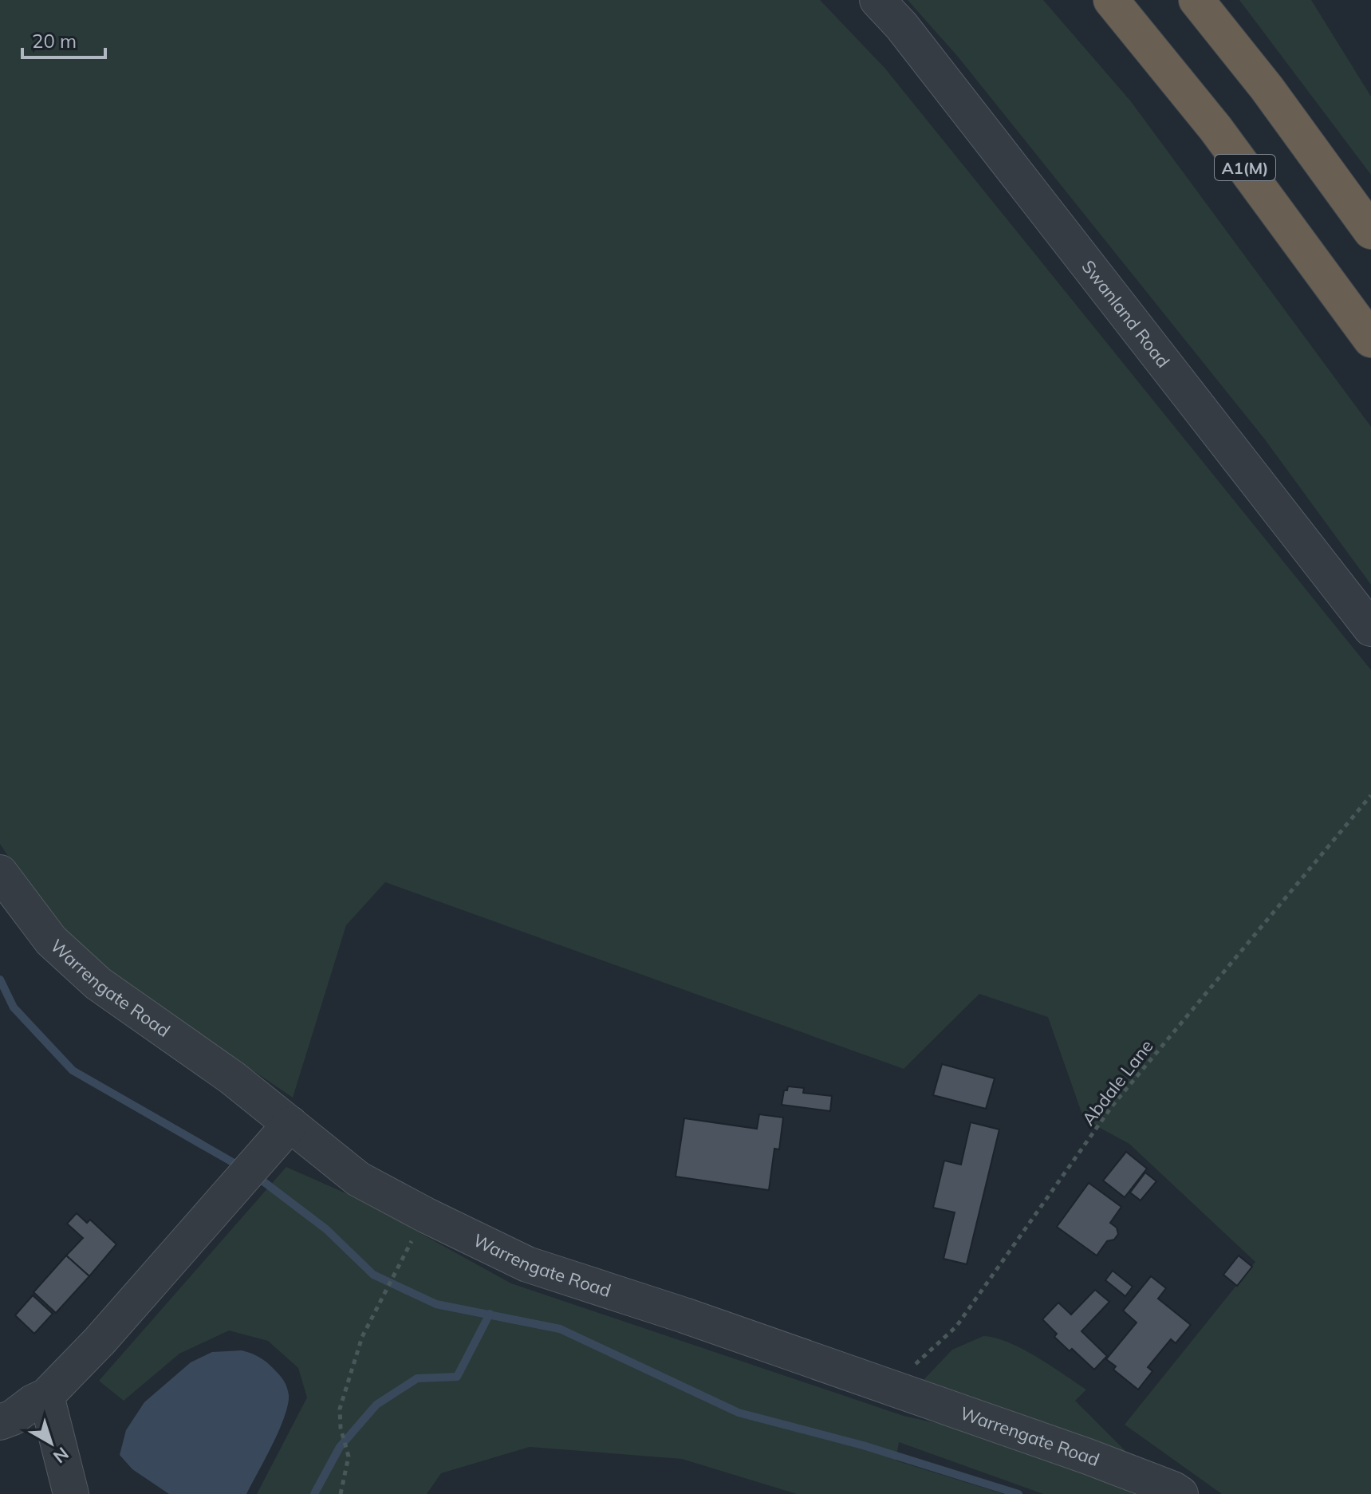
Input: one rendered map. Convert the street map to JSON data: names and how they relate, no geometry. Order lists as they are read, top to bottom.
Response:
{
  "streets": {
    "highway": ["A1(M)"],
    "street": ["Swanland Road", "Warrengate Road"],
    "path": ["Abdale Lane"]
  },
  "crossings": [
    ["Warrengate Road", "Abdale Lane"]
  ],
  "scale_bar": "20 m",
  "north": "bottom right"
}
